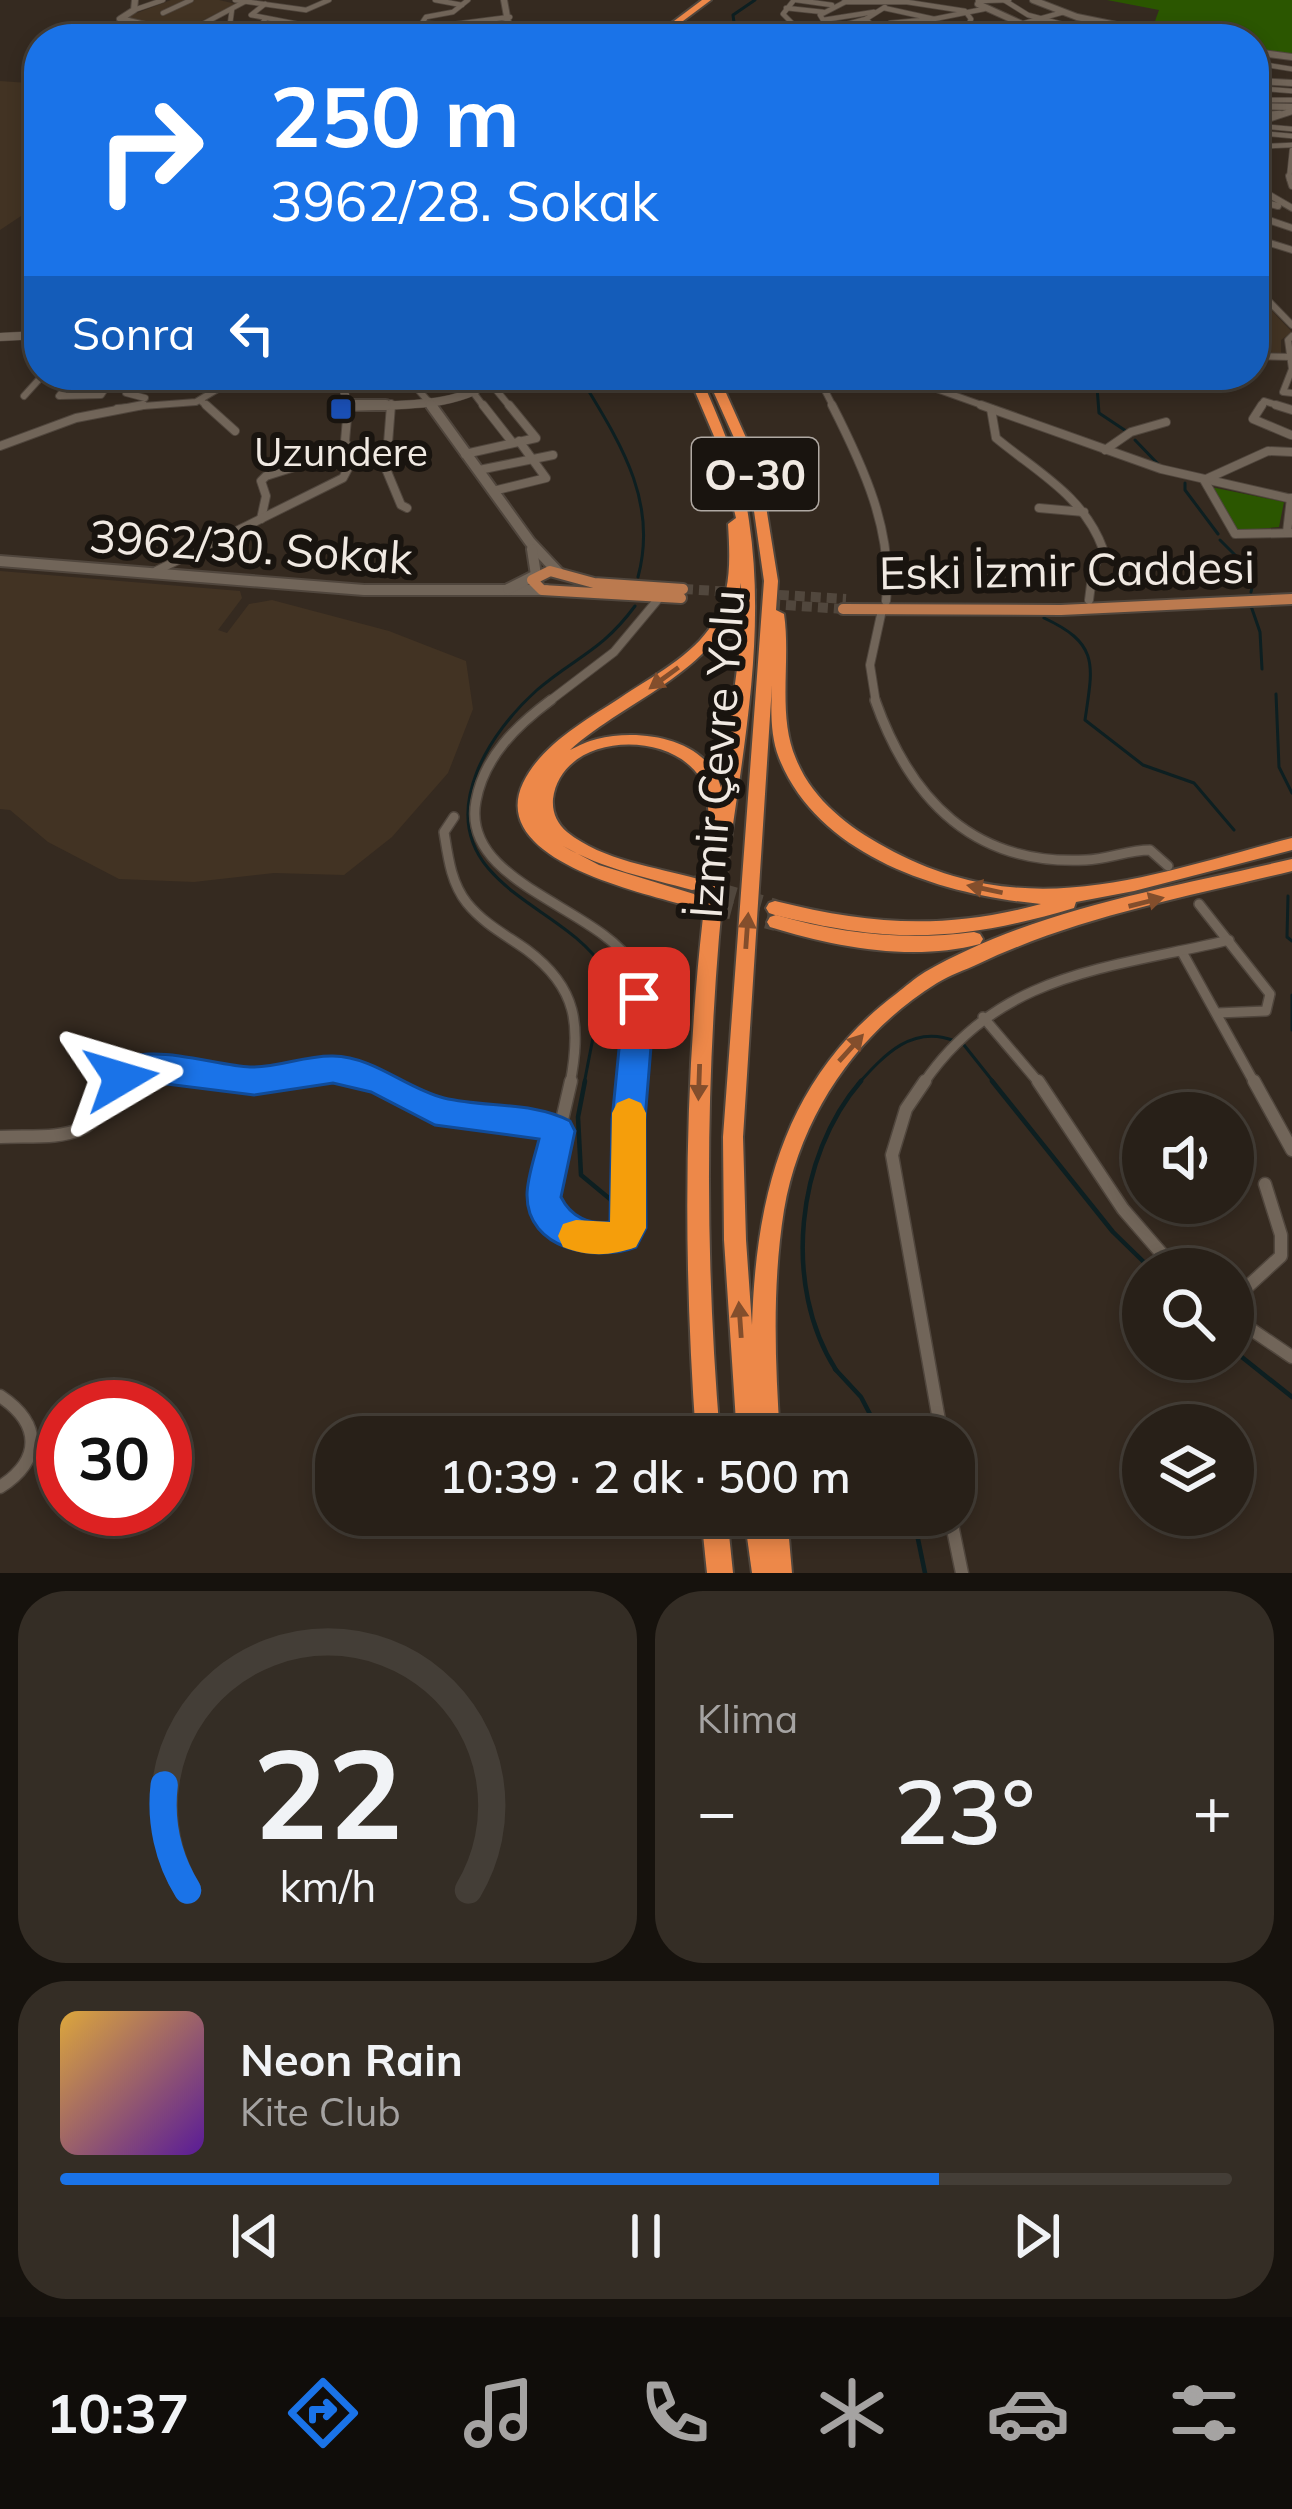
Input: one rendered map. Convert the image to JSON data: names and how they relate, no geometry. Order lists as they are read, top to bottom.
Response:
{
  "streets": {
    "highway": ["O-30", "İzmir Çevre Yolu"],
    "main road": ["Eski İzmir Caddesi"],
    "street": ["3962/30. Sokak"]
  },
  "places": {
    "transit": ["Uzundere"]
  },
  "page": {
    "turn": ["250 m", "3962/28. Sokak"],
    "then": "Sonra",
    "limit": "30",
    "trip": "10:39 · 2 dk · 500 m",
    "tile": "Klima",
    "heat": ["−", "23°", "+"],
    "song": ["Neon Rain", "Kite Club"],
    "tabs": "10:37",
    "gauge": ["22", "km/h"]
  }
}
